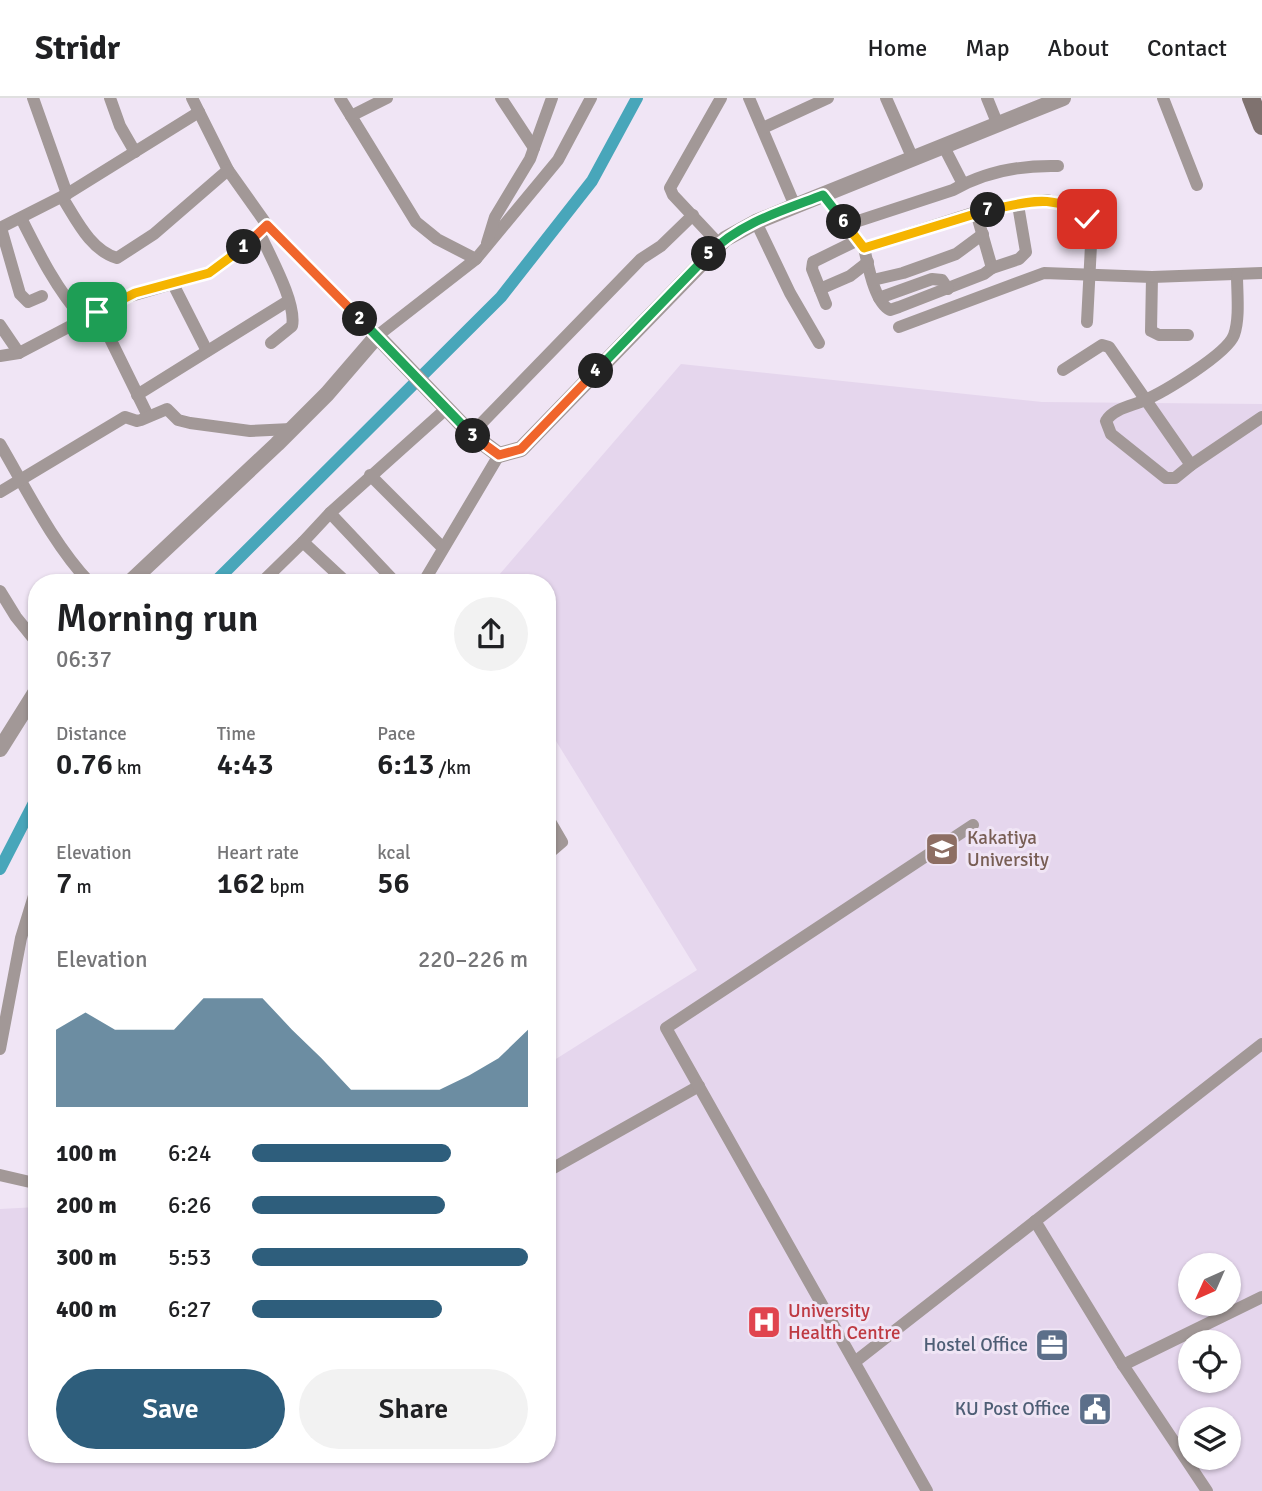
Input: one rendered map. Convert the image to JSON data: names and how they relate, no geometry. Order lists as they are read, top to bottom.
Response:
{
  "places": {
    "school or university": ["Kakatiya University"],
    "hospital": ["University Health Centre"],
    "office": ["Hostel Office"],
    "public building": ["KU Post Office"]
  },
  "north": "bottom left",
  "page": {
    "header": "Stridr",
    "nav": [
      "Home",
      "Map",
      "About",
      "Contact"
    ],
    "pins": [
      "7",
      "6",
      "1",
      "5",
      "2",
      "4",
      "3"
    ],
    "heading": ["Morning run", "06:37"],
    "stats": [
      ["Distance", "0.76 km"],
      ["Time", "4:43"],
      ["Pace", "6:13 /km"],
      ["Elevation", "7 m"],
      ["Heart rate", "162 bpm"],
      ["kcal", "56"]
    ],
    "chart": ["Elevation", "220–226 m"],
    "list": [
      {
        "name": "100 m",
        "note": "6:24"
      },
      {
        "name": "200 m",
        "note": "6:26"
      },
      {
        "name": "300 m",
        "note": "5:53"
      },
      {
        "name": "400 m",
        "note": "6:27"
      }
    ],
    "buttons": ["Save", "Share"]
  }
}
